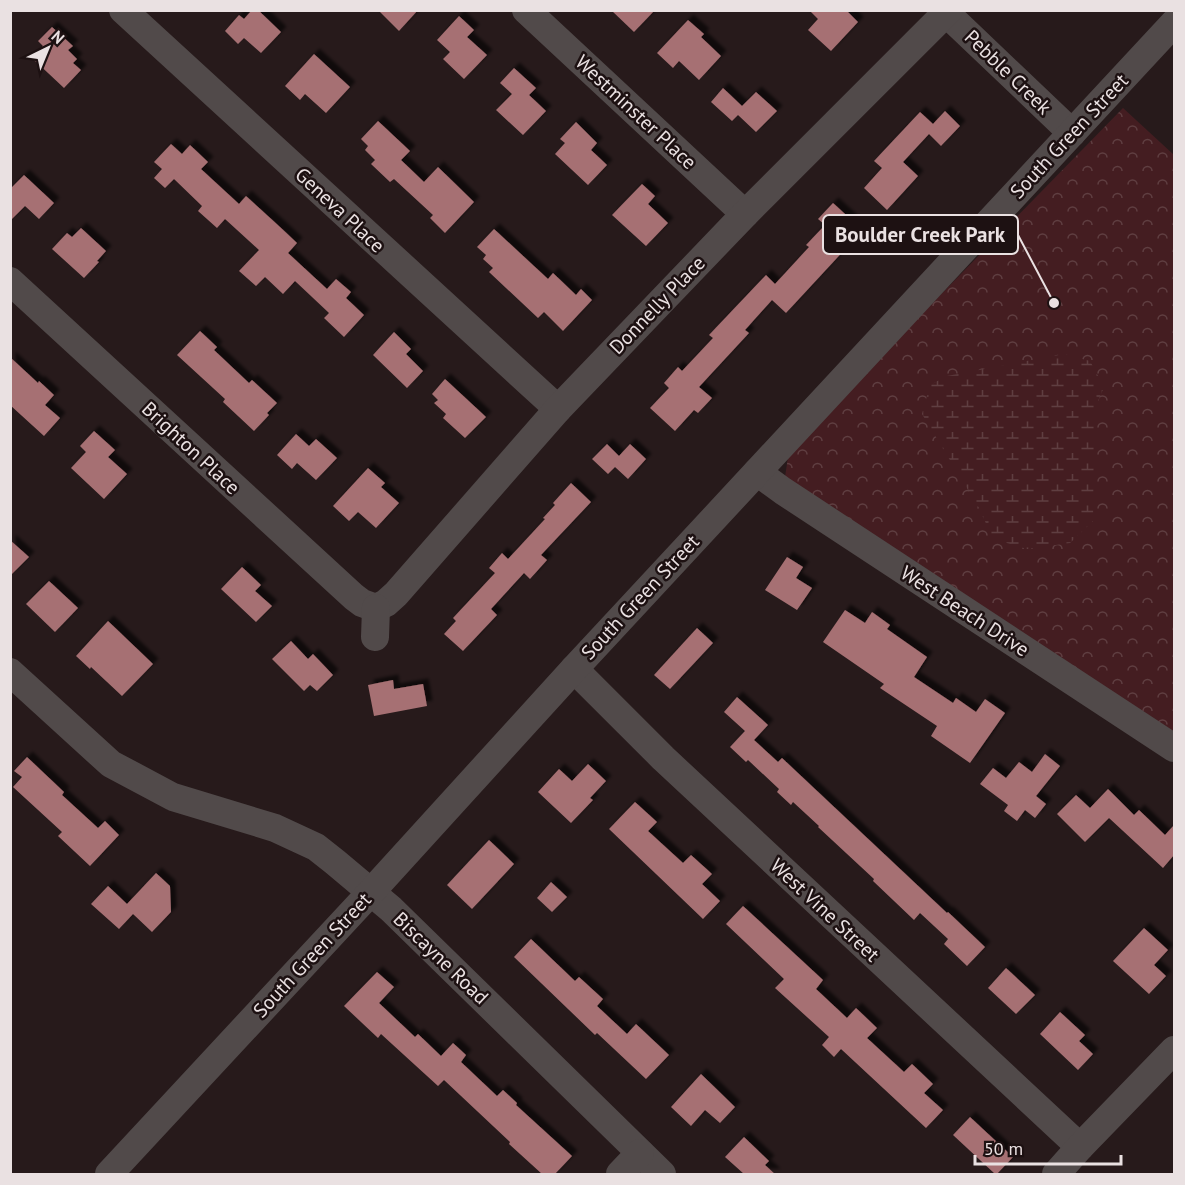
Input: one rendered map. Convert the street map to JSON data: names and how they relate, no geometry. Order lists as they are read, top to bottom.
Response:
{
  "streets": {
    "street": [
      "Pebble Creek",
      "Westminster Place",
      "South Green Street",
      "Geneva Place",
      "Donnelly Place",
      "Brighton Place",
      "West Beach Drive",
      "West Vine Street",
      "Biscayne Road"
    ]
  },
  "crossings": [
    ["Pebble Creek", "South Green Street"],
    ["Pebble Creek", "Donnelly Place"],
    ["Westminster Place", "Donnelly Place"],
    ["South Green Street", "West Beach Drive"],
    ["South Green Street", "West Vine Street"],
    ["South Green Street", "Biscayne Road"],
    ["Geneva Place", "Donnelly Place"],
    ["Donnelly Place", "Brighton Place"]
  ],
  "places": ["Boulder Creek Park"],
  "scale_bar": "50 m",
  "north": "top right"
}
